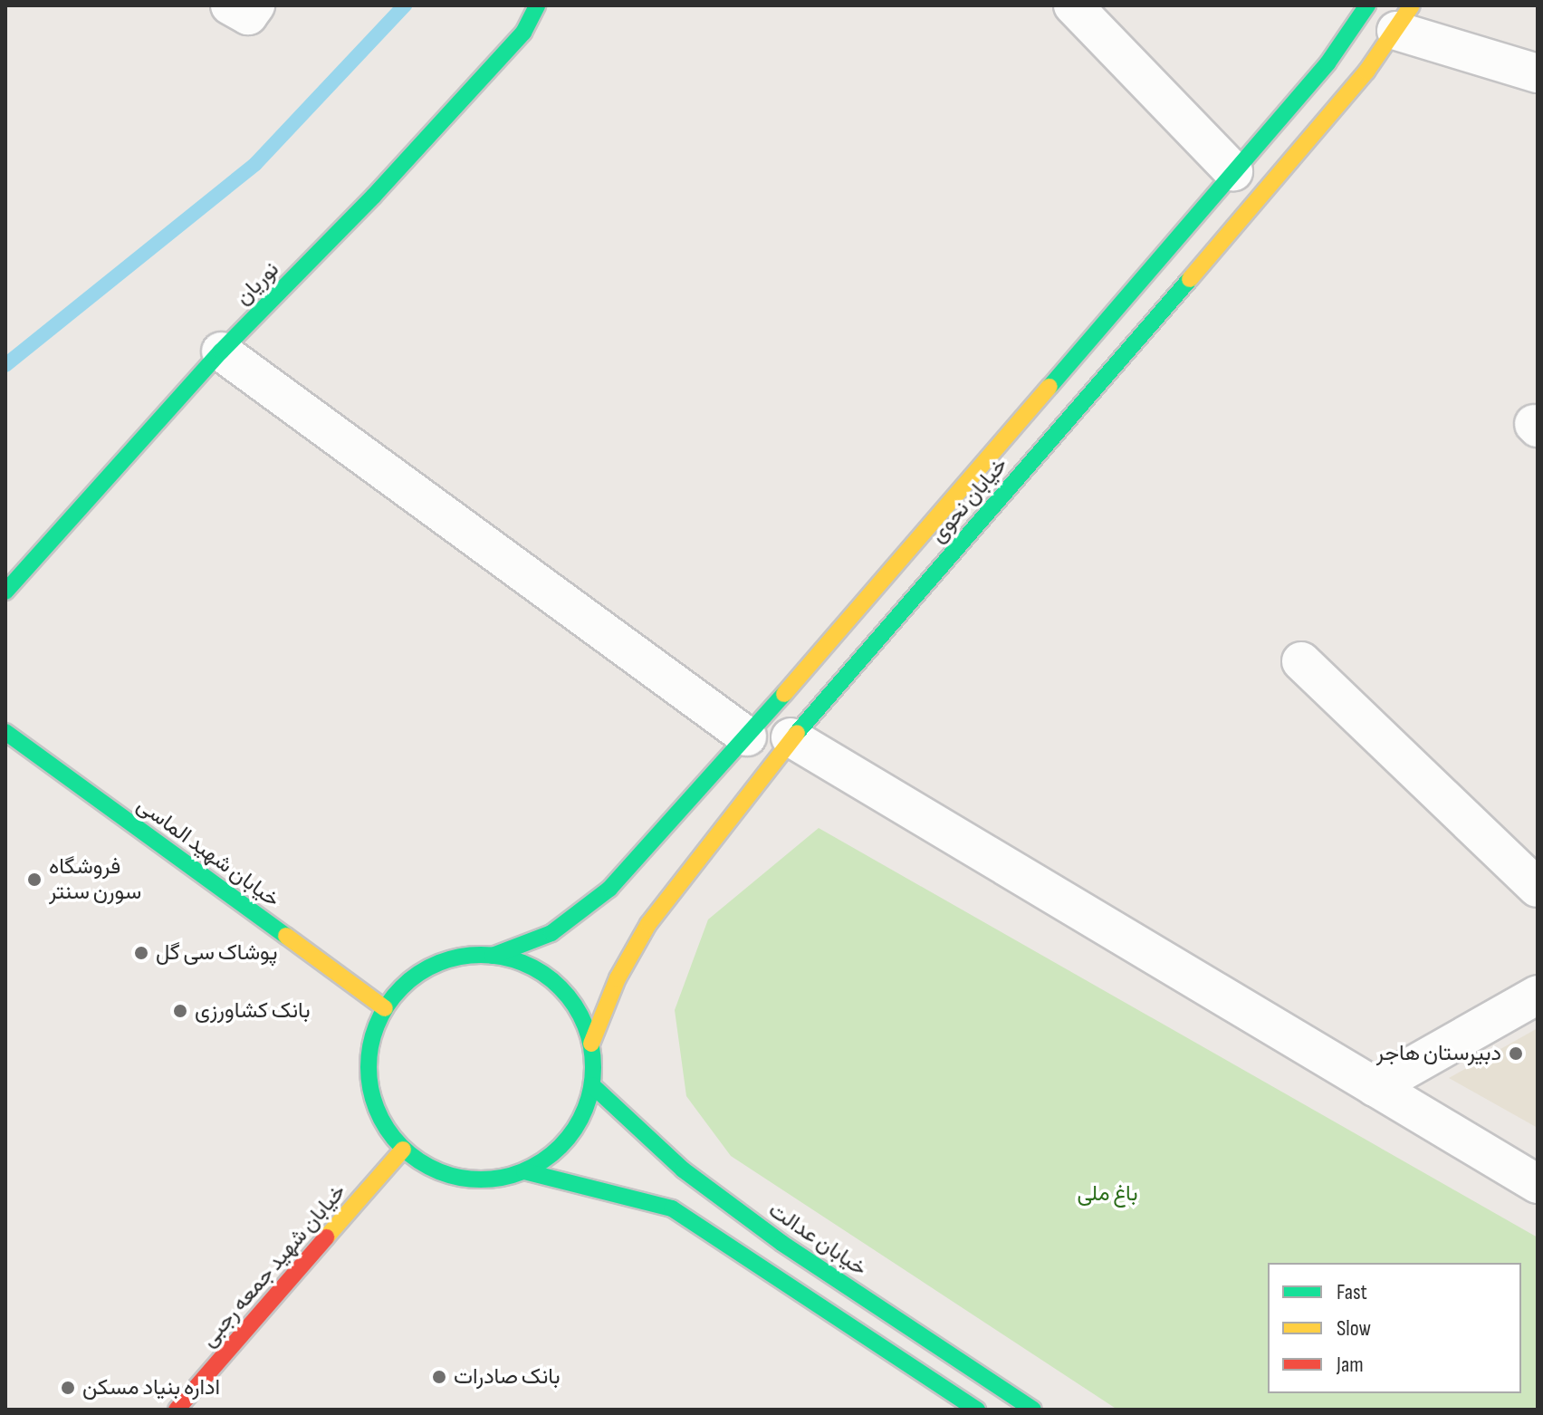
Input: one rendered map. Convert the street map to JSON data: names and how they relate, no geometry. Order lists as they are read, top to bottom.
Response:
{
  "streets": {
    "main road": [
      "نوریان",
      "خیابان نحوی",
      "خیابان شهید الماسی",
      "خیابان عدالت",
      "خیابان شهید جمعه رجبی"
    ]
  },
  "crossings": [
    ["خیابان نحوی", "خیابان شهید الماسی"],
    ["خیابان نحوی", "خیابان عدالت"],
    ["خیابان نحوی", "خیابان شهید جمعه رجبی"],
    ["خیابان شهید الماسی", "خیابان عدالت"],
    ["خیابان شهید الماسی", "خیابان شهید جمعه رجبی"],
    ["خیابان عدالت", "خیابان شهید جمعه رجبی"]
  ],
  "parks": ["باغ ملی"],
  "places": [
    "فروشگاه سورن سنتر",
    "پوشاک سی گل",
    "بانک کشاورزی",
    "دبیرستان هاجر",
    "بانک صادرات",
    "اداره بنیاد مسکن"
  ],
  "legend": ["Fast", "Slow", "Jam"]
}
